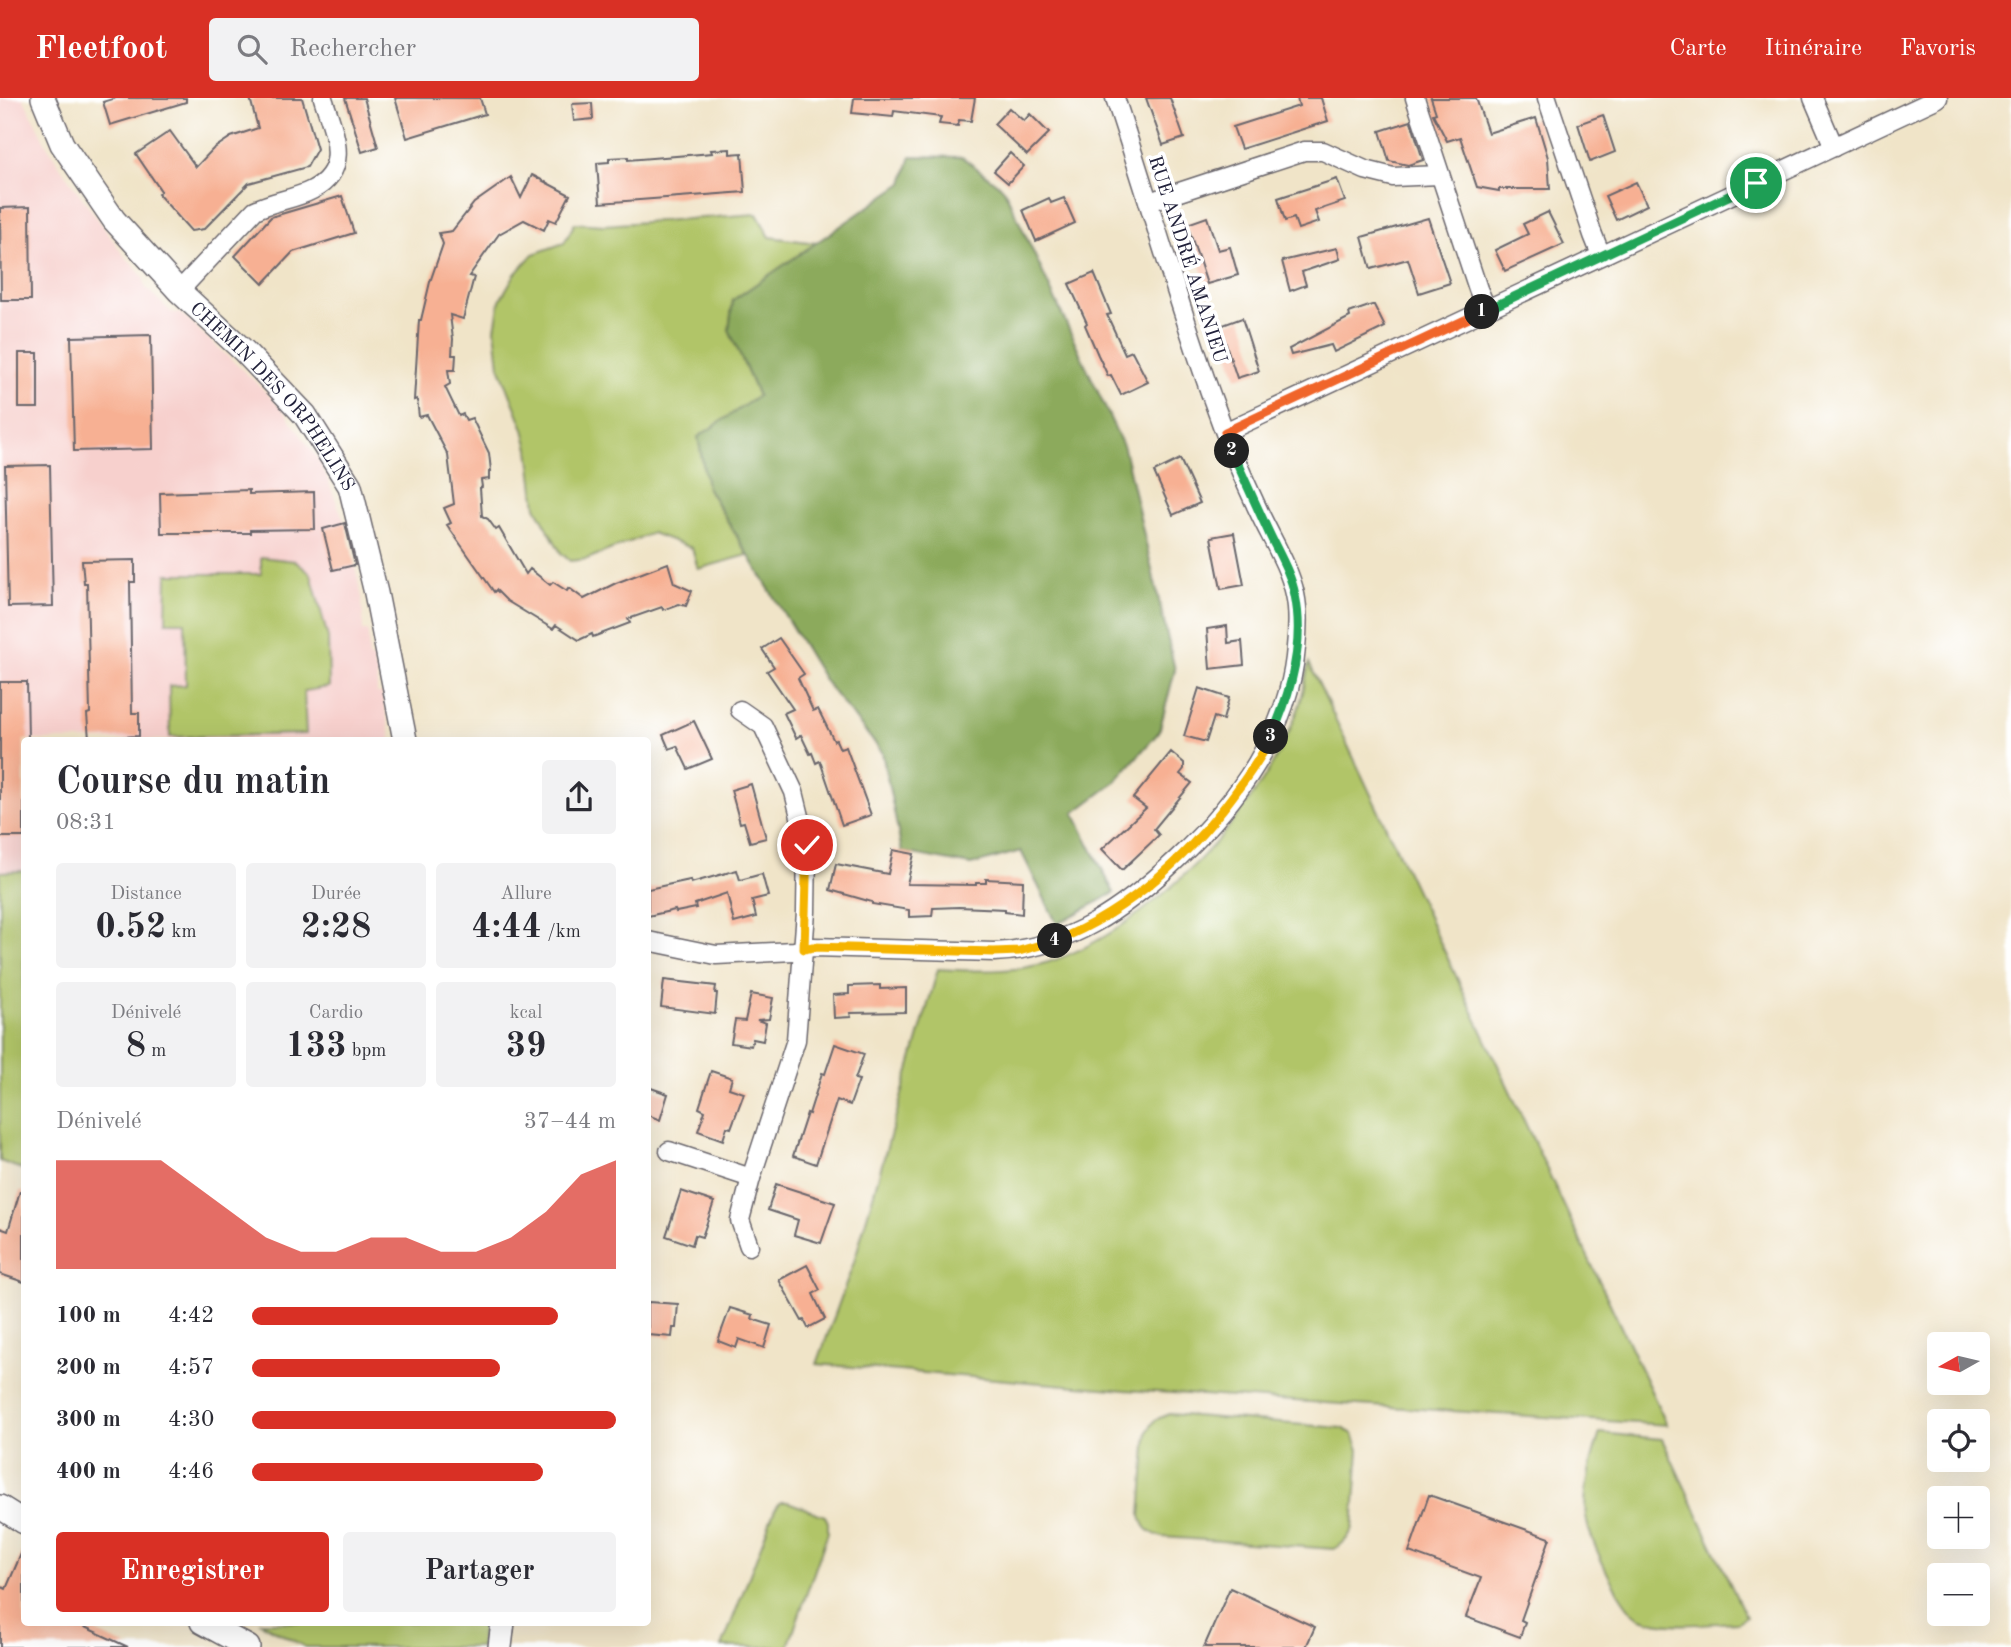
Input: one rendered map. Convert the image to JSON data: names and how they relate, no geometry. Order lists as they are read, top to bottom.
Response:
{
  "streets": {
    "street": ["RUE ANDRÉ AMANIEU", "CHEMIN DES ORPHELINS"]
  },
  "north": "left",
  "page": {
    "header": "Fleetfoot",
    "search": "Rechercher",
    "nav": ["Carte", "Itinéraire", "Favoris"],
    "pins": [
      "1",
      "2",
      "3",
      "4"
    ],
    "heading": ["Course du matin", "08:31"],
    "stats": [
      ["Distance", "0.52 km"],
      ["Durée", "2:28"],
      ["Allure", "4:44 /km"],
      ["Dénivelé", "8 m"],
      ["Cardio", "133 bpm"],
      ["kcal", "39"]
    ],
    "chart": ["Dénivelé", "37–44 m"],
    "list": [
      {
        "name": "100 m",
        "note": "4:42"
      },
      {
        "name": "200 m",
        "note": "4:57"
      },
      {
        "name": "300 m",
        "note": "4:30"
      },
      {
        "name": "400 m",
        "note": "4:46"
      }
    ],
    "map_buttons": ["+", "−"],
    "buttons": ["Enregistrer", "Partager"]
  }
}
